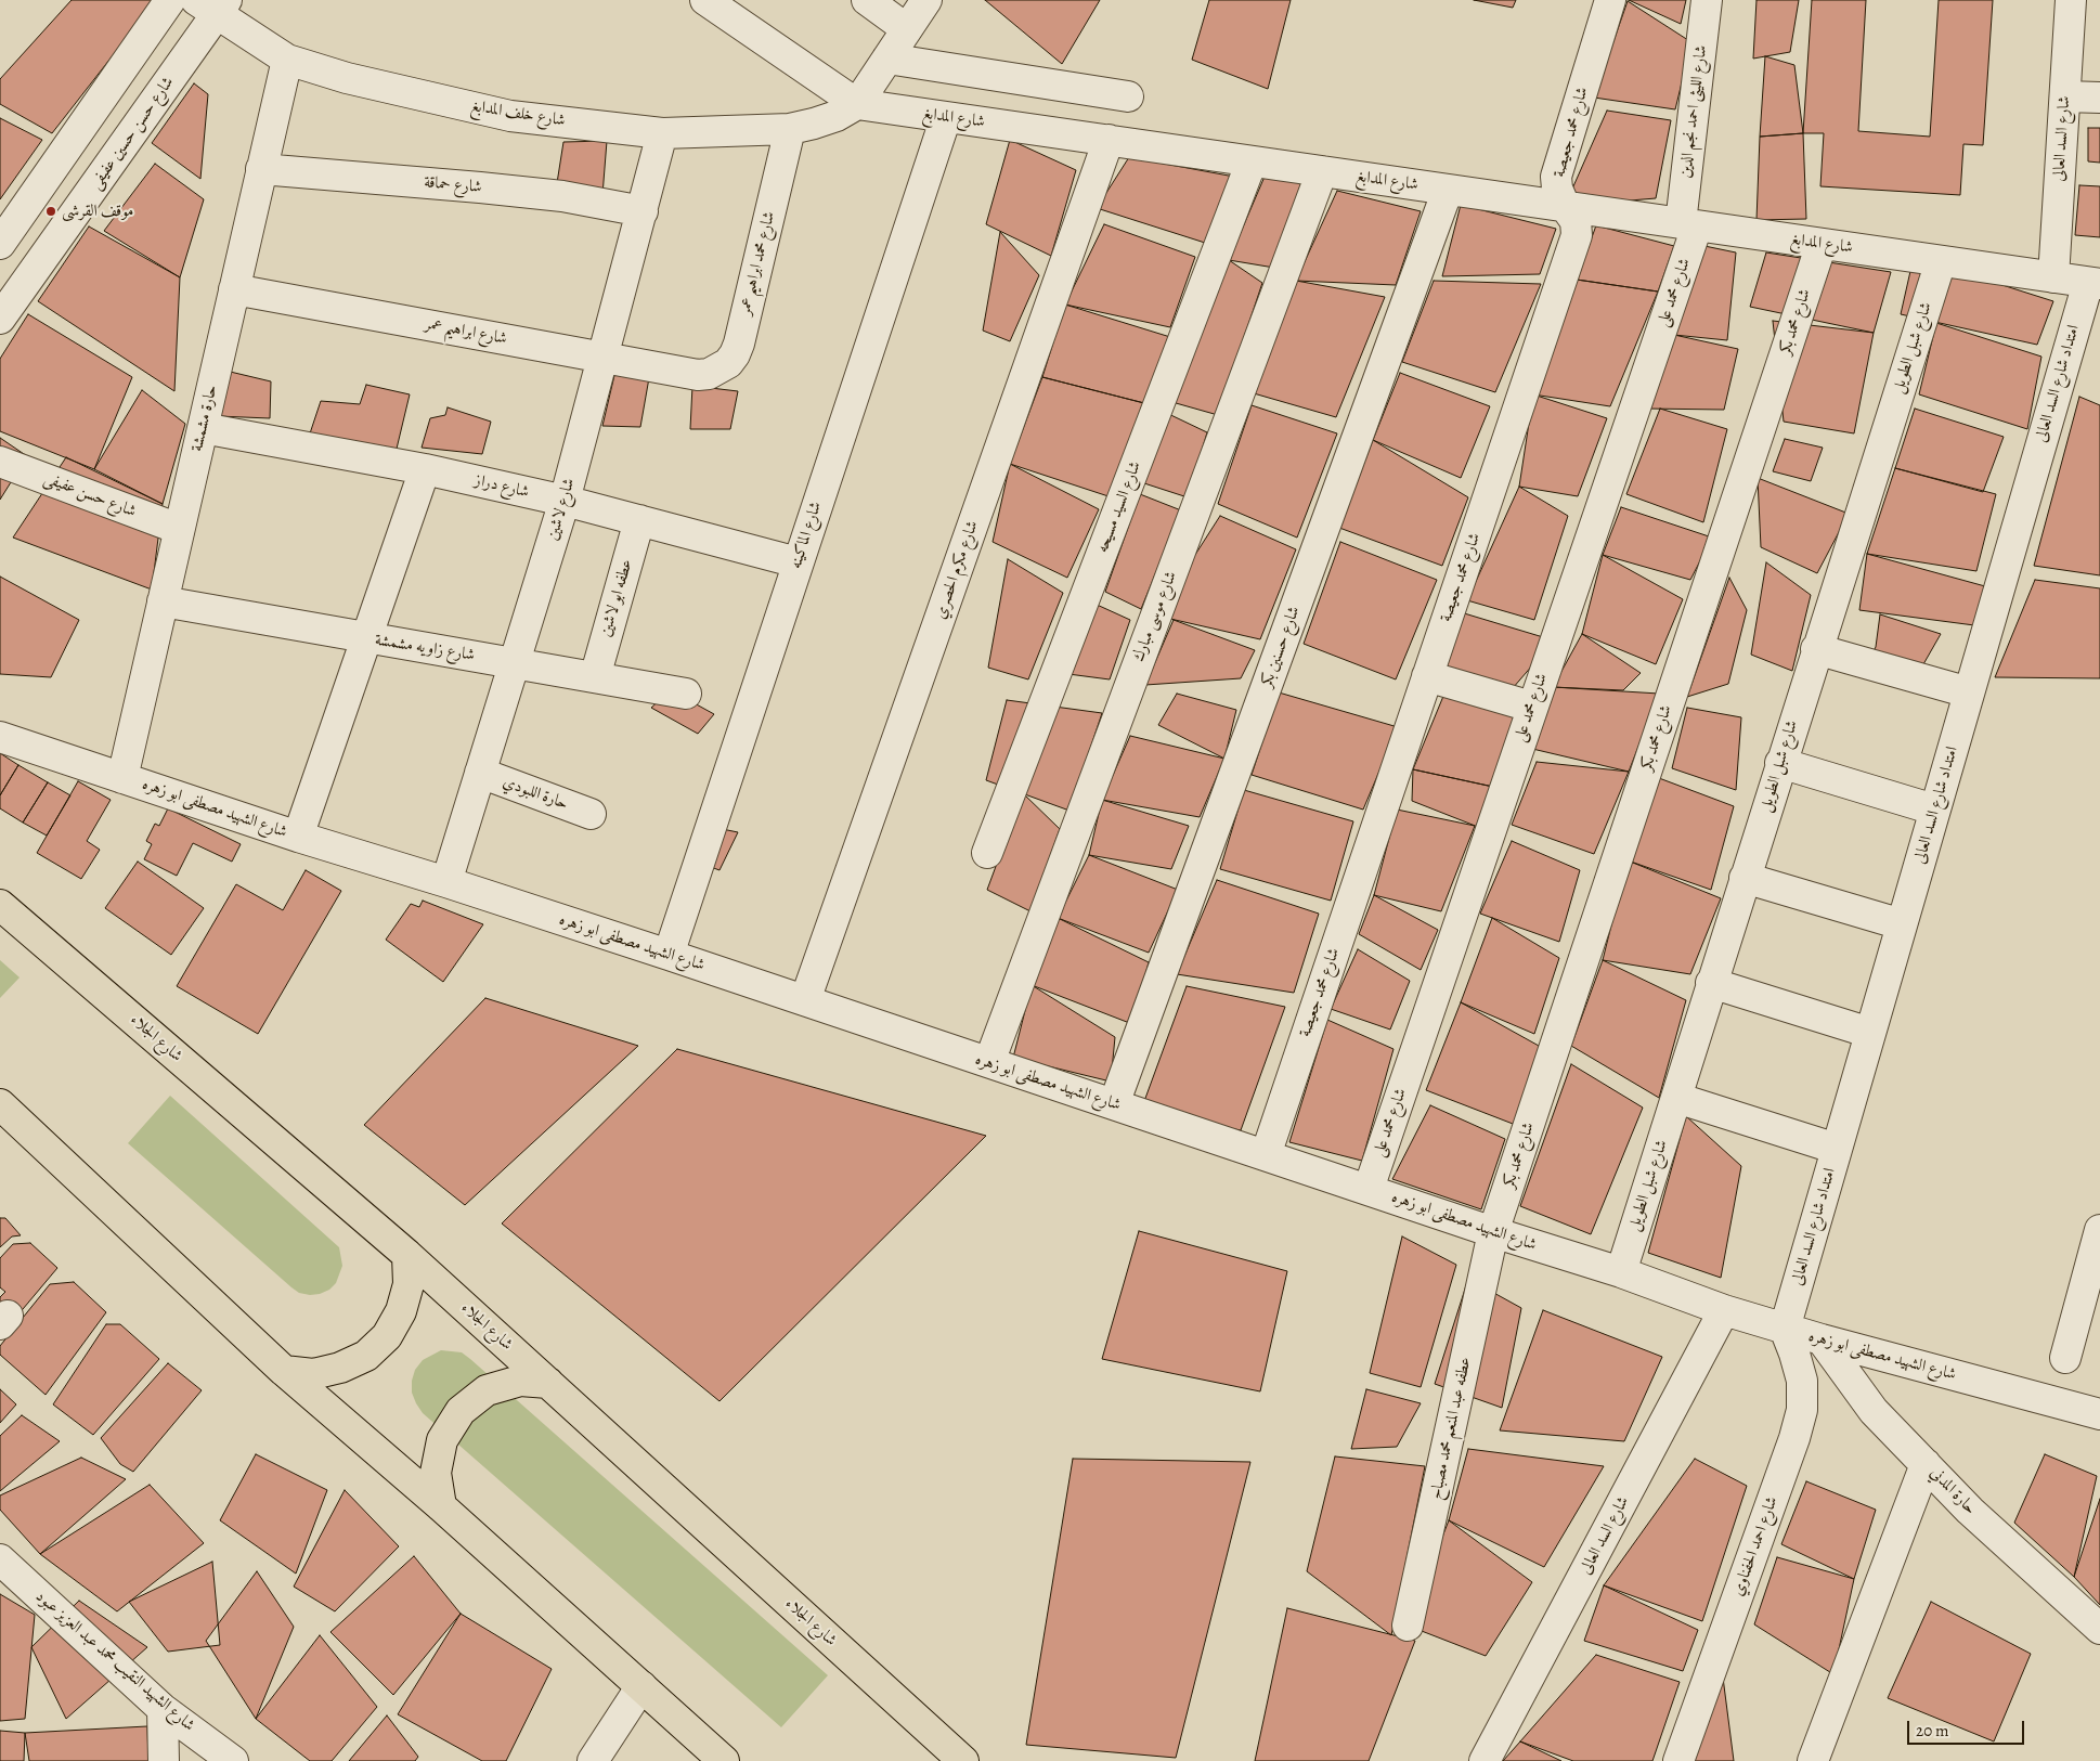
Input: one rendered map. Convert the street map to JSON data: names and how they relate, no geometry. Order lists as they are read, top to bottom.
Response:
{
  "streets": {
    "main road": ["شارع الجلاء"],
    "street": [
      "شارع الليثى احمد نجم الدين",
      "شارع خلف المدابغ",
      "شارع المدابغ",
      "شارع محمد جعيصة",
      "شارع حسن حسين عفيفى",
      "شارع السد العالى",
      "شارع حماقة",
      "شارع محمد ابراهيم عمر",
      "شارع محمد على",
      "شارع محمد بكر",
      "شارع ابراهيم عمر",
      "شارع شبل الطويل",
      "امتداد شارع السد العالى",
      "حارة مشمشة",
      "شارع دراز",
      "شارع حسن عفيفى",
      "شارع السيد مسيحه",
      "شارع لاشين",
      "شارع الماكينه",
      "شارع مكرم الحصري",
      "عطفه ابو لاشين",
      "شارع موسى مبارك",
      "شارع حسنين بكر",
      "شارع زاويه مشمشة",
      "حارة اللبودي",
      "شارع الشهيد مصطفى ابو زهره",
      "عطفه عبد المنعم محمد مصباح",
      "حارة المدني",
      "شارع احمد الحفناوي",
      "شارع الشهيد النقيب محمد عبد العزيز عبود"
    ]
  },
  "crossings": [
    ["شارع الليثى احمد نجم الدين", "شارع المدابغ"],
    ["شارع الليثى احمد نجم الدين", "شارع محمد على"],
    ["شارع خلف المدابغ", "شارع المدابغ"],
    ["شارع خلف المدابغ", "شارع حسن حسين عفيفى"],
    ["شارع خلف المدابغ", "شارع محمد ابراهيم عمر"],
    ["شارع خلف المدابغ", "حارة مشمشة"],
    ["شارع خلف المدابغ", "شارع لاشين"],
    ["شارع المدابغ", "شارع محمد جعيصة"],
    ["شارع المدابغ", "شارع السد العالى"],
    ["شارع المدابغ", "شارع محمد على"],
    ["شارع المدابغ", "شارع محمد بكر"],
    ["شارع المدابغ", "شارع شبل الطويل"],
    ["شارع المدابغ", "امتداد شارع السد العالى"],
    ["شارع المدابغ", "شارع السيد مسيحه"],
    ["شارع المدابغ", "شارع الماكينه"],
    ["شارع المدابغ", "شارع مكرم الحصري"],
    ["شارع المدابغ", "شارع موسى مبارك"],
    ["شارع المدابغ", "شارع حسنين بكر"],
    ["شارع محمد جعيصة", "شارع الشهيد مصطفى ابو زهره"],
    ["شارع السد العالى", "شارع الشهيد مصطفى ابو زهره"],
    ["شارع حماقة", "حارة مشمشة"],
    ["شارع حماقة", "شارع لاشين"],
    ["شارع محمد ابراهيم عمر", "شارع ابراهيم عمر"],
    ["شارع محمد على", "شارع الشهيد مصطفى ابو زهره"],
    ["شارع محمد بكر", "شارع الشهيد مصطفى ابو زهره"],
    ["شارع محمد بكر", "عطفه عبد المنعم محمد مصباح"],
    ["شارع ابراهيم عمر", "حارة مشمشة"],
    ["شارع ابراهيم عمر", "شارع لاشين"],
    ["شارع شبل الطويل", "شارع الشهيد مصطفى ابو زهره"],
    ["امتداد شارع السد العالى", "شارع الشهيد مصطفى ابو زهره"],
    ["امتداد شارع السد العالى", "شارع احمد الحفناوي"],
    ["حارة مشمشة", "شارع دراز"],
    ["حارة مشمشة", "شارع حسن عفيفى"],
    ["حارة مشمشة", "شارع زاويه مشمشة"],
    ["حارة مشمشة", "شارع الشهيد مصطفى ابو زهره"],
    ["شارع دراز", "شارع لاشين"],
    ["شارع دراز", "شارع الماكينه"],
    ["شارع دراز", "عطفه ابو لاشين"],
    ["شارع لاشين", "شارع زاويه مشمشة"],
    ["شارع لاشين", "حارة اللبودي"],
    ["شارع لاشين", "شارع الشهيد مصطفى ابو زهره"],
    ["شارع الماكينه", "شارع الشهيد مصطفى ابو زهره"],
    ["شارع مكرم الحصري", "شارع الشهيد مصطفى ابو زهره"],
    ["عطفه ابو لاشين", "شارع زاويه مشمشة"],
    ["شارع موسى مبارك", "شارع الشهيد مصطفى ابو زهره"],
    ["شارع حسنين بكر", "شارع الشهيد مصطفى ابو زهره"],
    ["شارع الشهيد مصطفى ابو زهره", "عطفه عبد المنعم محمد مصباح"],
    ["شارع الشهيد مصطفى ابو زهره", "حارة المدني"],
    ["شارع الشهيد مصطفى ابو زهره", "شارع احمد الحفناوي"]
  ],
  "places": ["موقف القرشى"],
  "scale_bar": "20 m"
}
